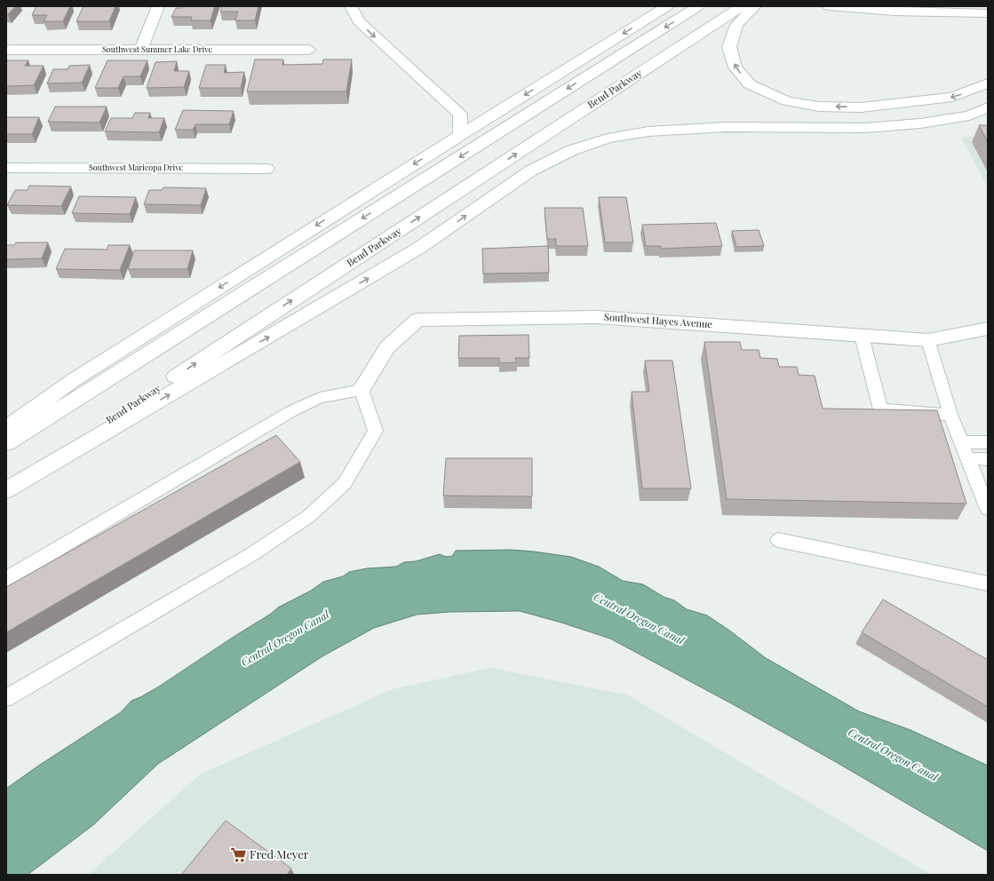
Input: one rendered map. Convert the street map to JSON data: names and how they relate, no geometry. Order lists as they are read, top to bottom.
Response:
{
  "streets": {
    "main road": [
      "Southwest Summer Lake Drive",
      "Bend Parkway",
      "Southwest Maricopa Drive",
      "Southwest Hayes Avenue"
    ]
  },
  "water": ["Central Oregon Canal"],
  "places": {
    "supermarket": ["Fred Meyer"]
  }
}
